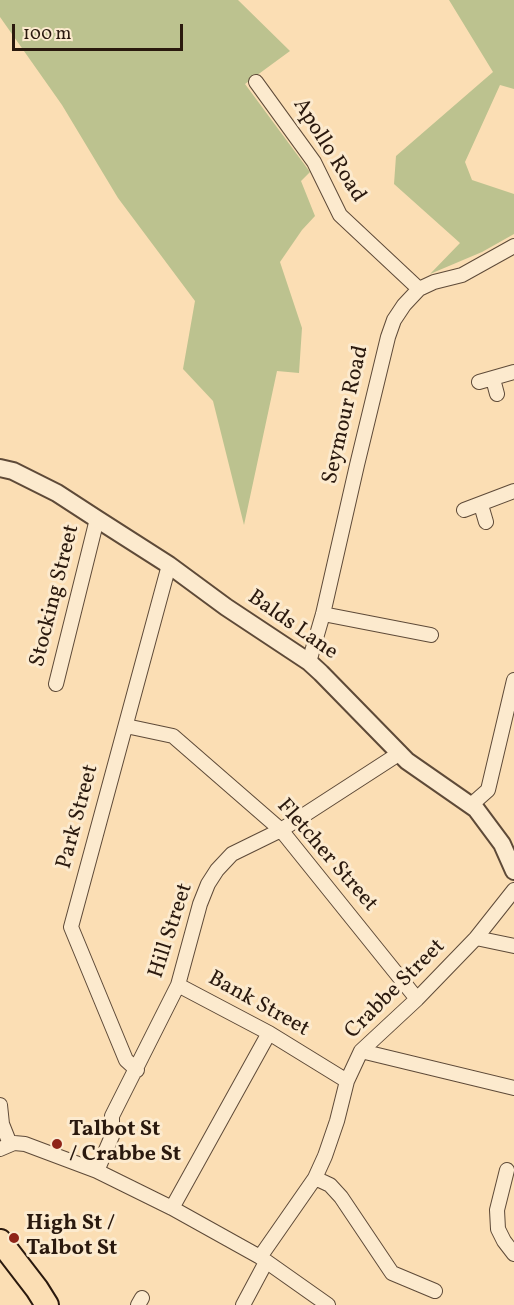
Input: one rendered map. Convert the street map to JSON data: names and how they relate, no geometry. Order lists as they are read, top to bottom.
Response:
{
  "streets": {
    "street": [
      "Apollo Road",
      "Seymour Road",
      "Stocking Street",
      "Balds Lane",
      "Park Street",
      "Fletcher Street",
      "Hill Street",
      "Crabbe Street",
      "Bank Street"
    ]
  },
  "crossings": [
    ["Apollo Road", "Seymour Road"],
    ["Seymour Road", "Balds Lane"],
    ["Stocking Street", "Balds Lane"],
    ["Balds Lane", "Park Street"],
    ["Balds Lane", "Hill Street"],
    ["Park Street", "Fletcher Street"],
    ["Park Street", "Hill Street"],
    ["Fletcher Street", "Hill Street"],
    ["Fletcher Street", "Crabbe Street"],
    ["Hill Street", "Bank Street"],
    ["Crabbe Street", "Bank Street"]
  ],
  "places": ["Talbot St / Crabbe St", "High St / Talbot St"],
  "scale_bar": "100 m"
}
